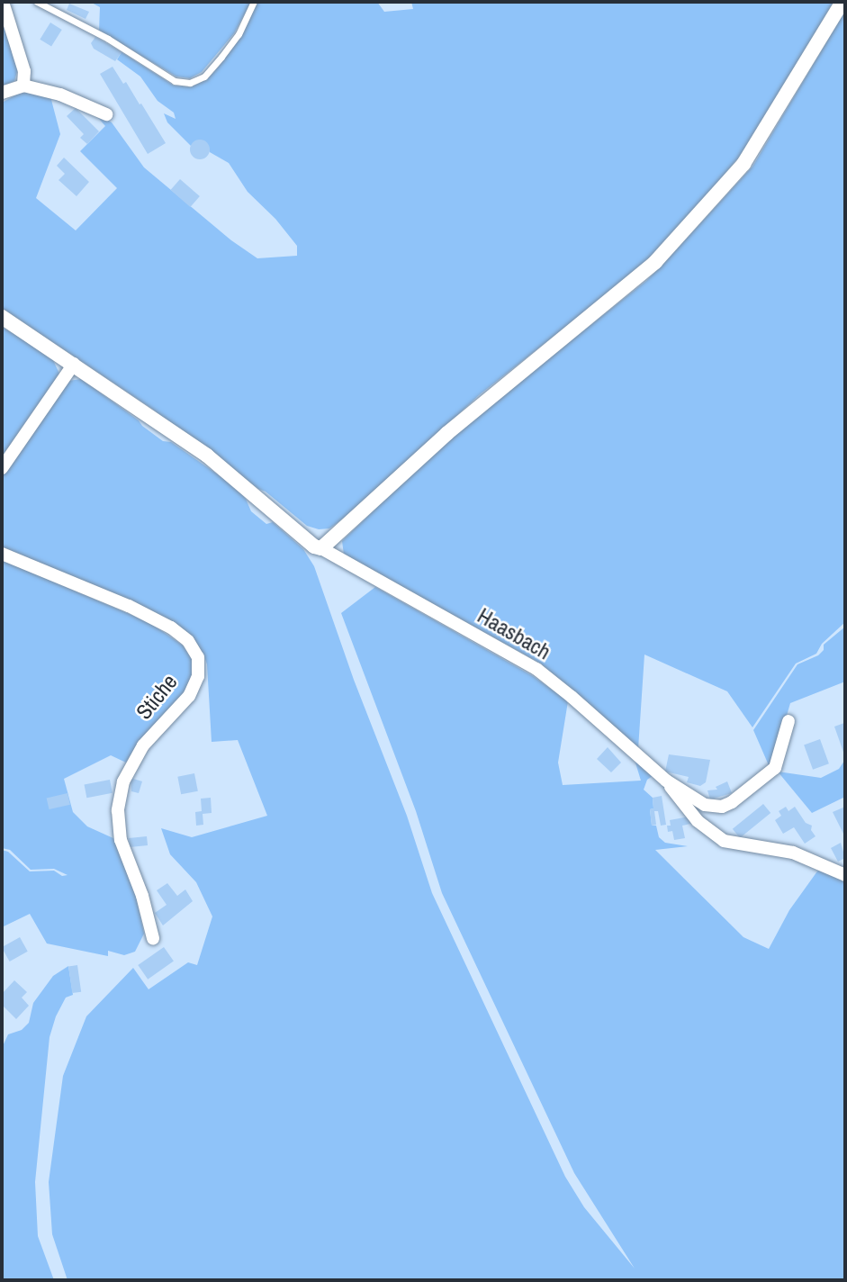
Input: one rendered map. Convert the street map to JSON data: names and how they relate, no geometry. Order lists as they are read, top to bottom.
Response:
{
  "streets": {
    "street": ["Haasbach", "Stiche"]
  }
}
